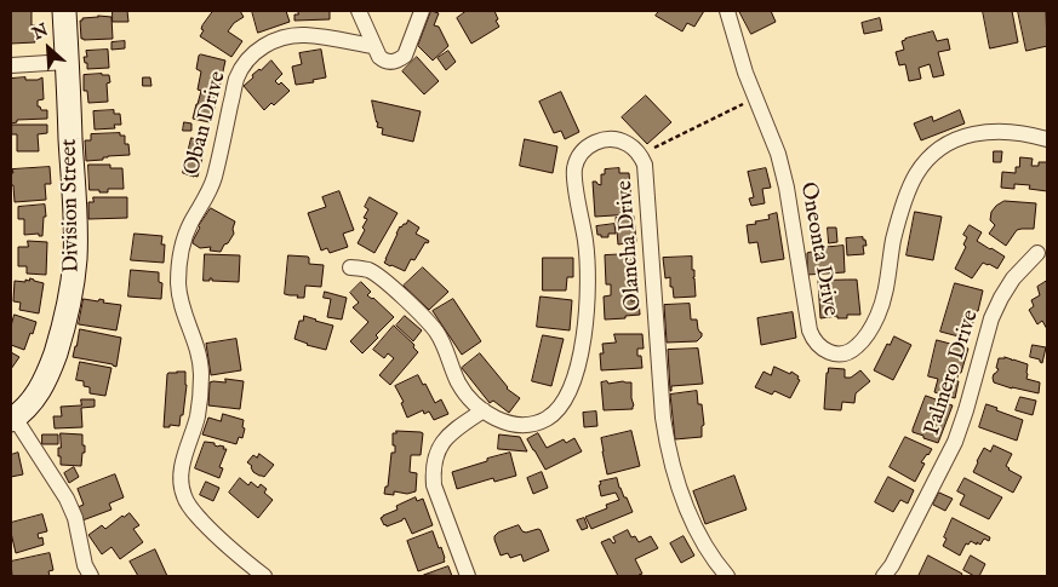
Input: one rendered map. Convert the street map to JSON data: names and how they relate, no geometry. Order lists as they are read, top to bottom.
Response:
{
  "streets": {
    "street": [
      "Oban Drive",
      "Division Street",
      "Olancha Drive",
      "Oneonta Drive",
      "Palmero Drive"
    ]
  },
  "north": "top left"
}
